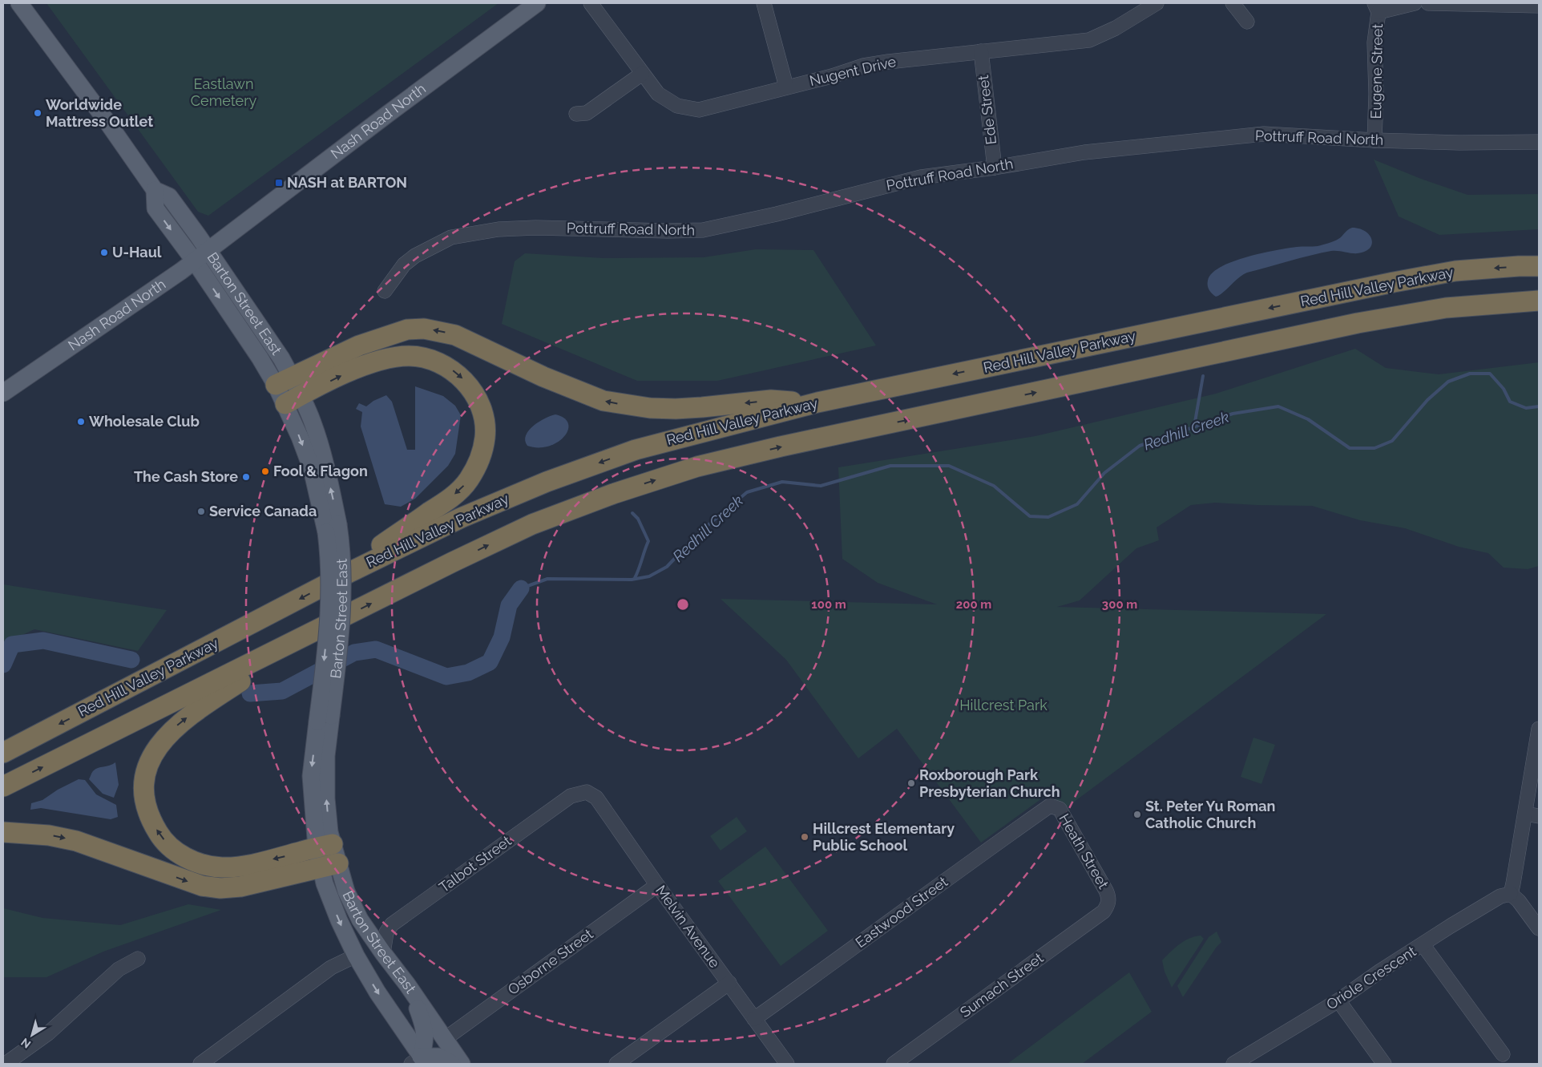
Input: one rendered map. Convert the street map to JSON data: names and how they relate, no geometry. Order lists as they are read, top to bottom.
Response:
{
  "streets": {
    "highway": ["Red Hill Valley Parkway"],
    "main road": ["Nash Road North", "Barton Street East"],
    "street": [
      "Nugent Drive",
      "Eugene Street",
      "Ede Street",
      "Pottruff Road North",
      "Heath Street",
      "Talbot Street",
      "Eastwood Street",
      "Melvin Avenue",
      "Osborne Street",
      "Oriole Crescent",
      "Sumach Street"
    ]
  },
  "crossings": [
    ["Nugent Drive", "Ede Street"],
    ["Eugene Street", "Pottruff Road North"],
    ["Ede Street", "Pottruff Road North"],
    ["Nash Road North", "Barton Street East"],
    ["Barton Street East", "Talbot Street"],
    ["Barton Street East", "Osborne Street"],
    ["Heath Street", "Eastwood Street"],
    ["Heath Street", "Sumach Street"],
    ["Talbot Street", "Melvin Avenue"],
    ["Eastwood Street", "Melvin Avenue"],
    ["Melvin Avenue", "Osborne Street"]
  ],
  "water": ["Redhill Creek"],
  "parks": ["Eastlawn Cemetery", "Hillcrest Park"],
  "places": {
    "other": [
      "Worldwide Mattress Outlet",
      "U-Haul",
      "Wholesale Club",
      "Fool & Flagon",
      "The Cash Store",
      "Service Canada",
      "Roxborough Park Presbyterian Church",
      "St. Peter Yu Roman Catholic Church",
      "Hillcrest Elementary Public School"
    ],
    "transit": ["NASH at BARTON"]
  },
  "north": "bottom left",
  "rings": ["100 m", "200 m", "300 m"]
}
